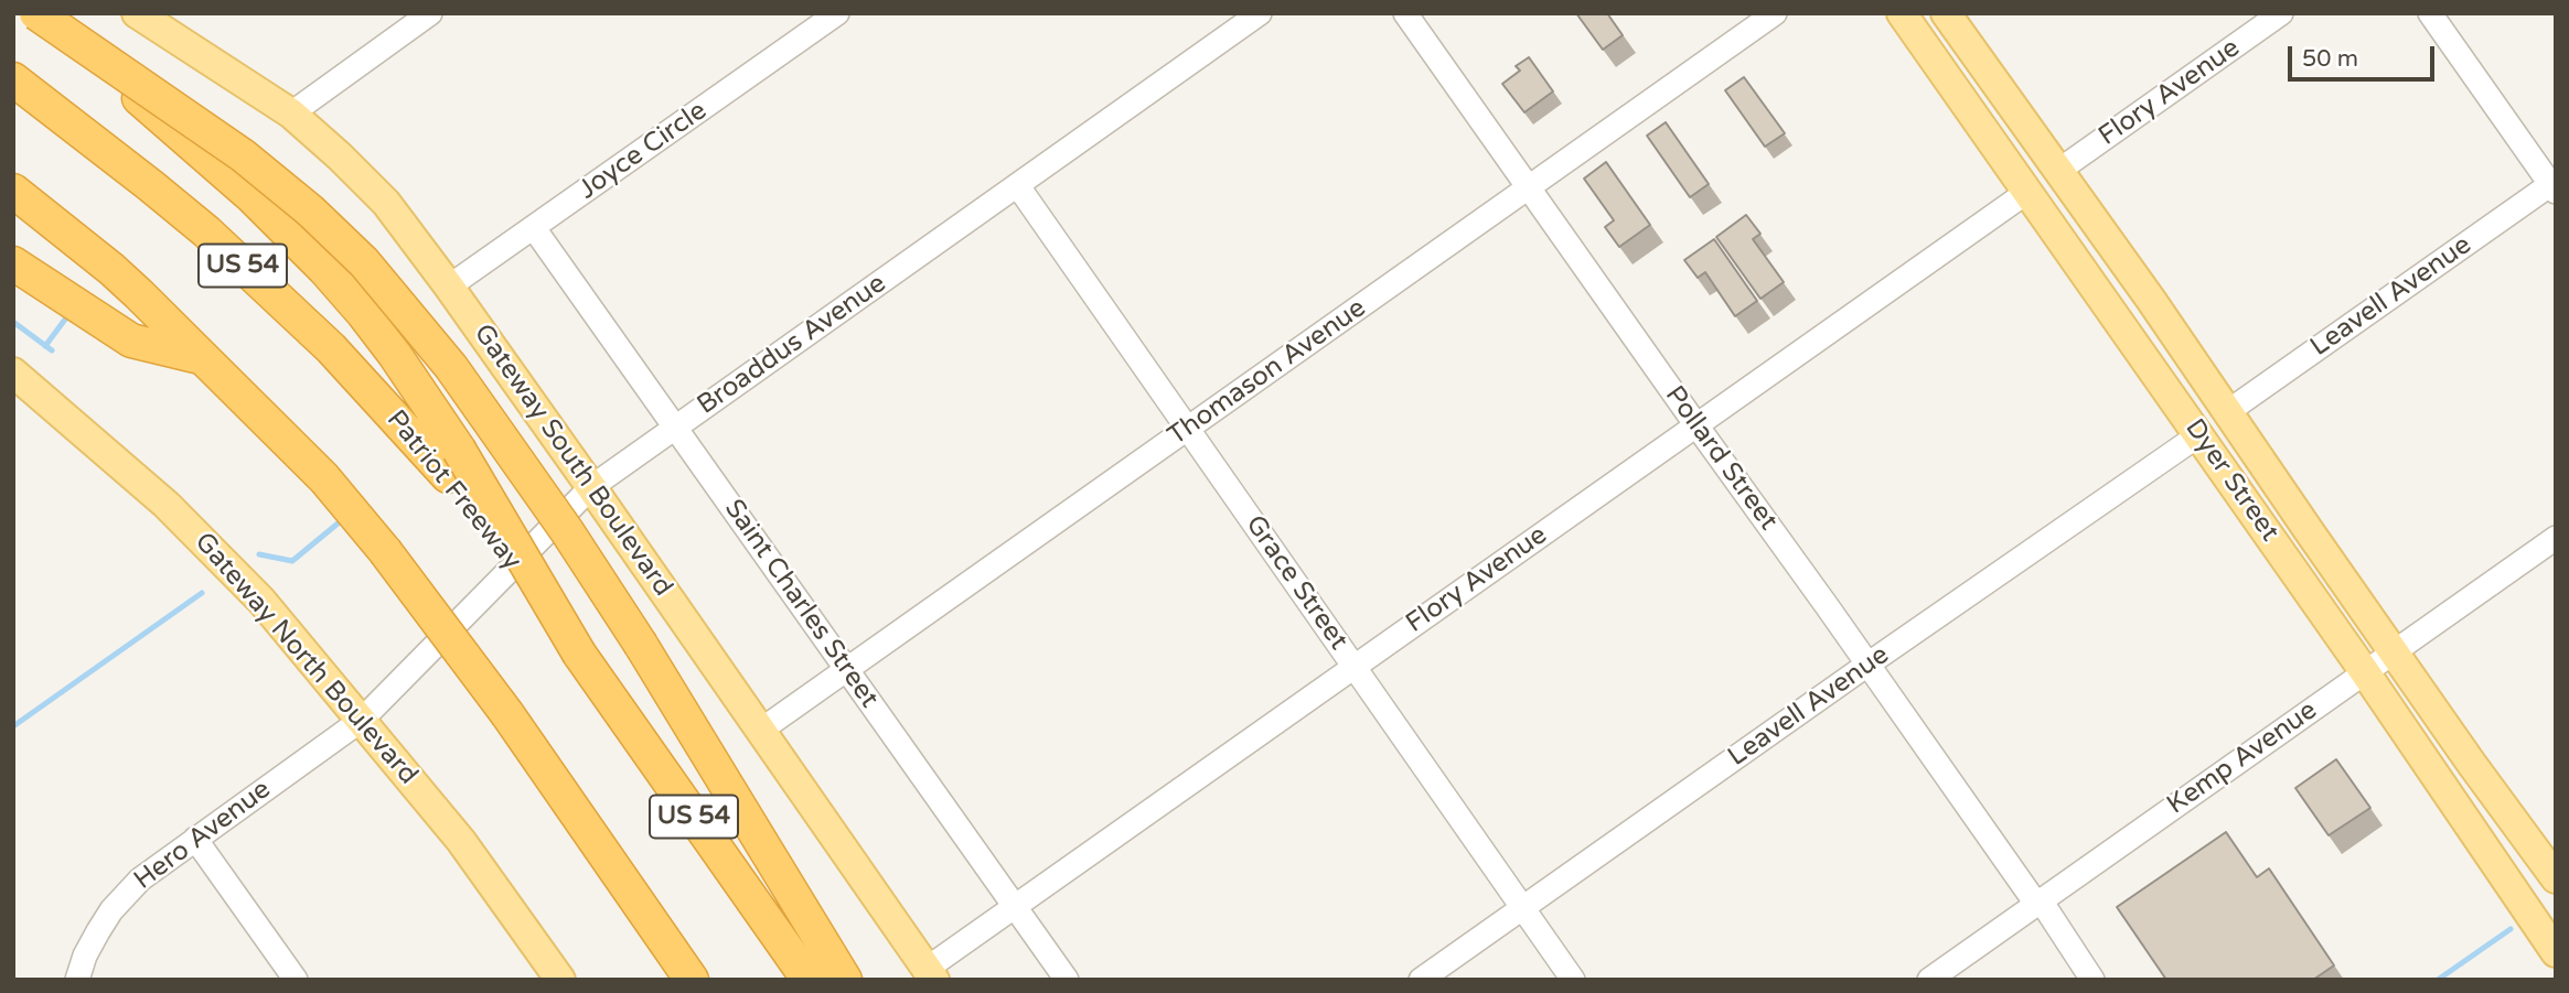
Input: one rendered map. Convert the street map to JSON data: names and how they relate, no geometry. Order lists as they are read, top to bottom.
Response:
{
  "streets": {
    "highway": ["US 54", "Patriot Freeway"],
    "main road": ["Gateway South Boulevard", "Dyer Street", "Gateway North Boulevard"],
    "street": [
      "Flory Avenue",
      "Joyce Circle",
      "Leavell Avenue",
      "Broaddus Avenue",
      "Thomason Avenue",
      "Pollard Street",
      "Grace Street",
      "Saint Charles Street",
      "Kemp Avenue",
      "Hero Avenue"
    ]
  },
  "crossings": [
    ["Flory Avenue", "Pollard Street"],
    ["Flory Avenue", "Gateway South Boulevard"],
    ["Flory Avenue", "Dyer Street"],
    ["Flory Avenue", "Grace Street"],
    ["Flory Avenue", "Saint Charles Street"],
    ["Joyce Circle", "Gateway South Boulevard"],
    ["Joyce Circle", "Saint Charles Street"],
    ["US 54", "Patriot Freeway"],
    ["Leavell Avenue", "Pollard Street"],
    ["Leavell Avenue", "Dyer Street"],
    ["Leavell Avenue", "Grace Street"],
    ["Broaddus Avenue", "Gateway South Boulevard"],
    ["Broaddus Avenue", "Grace Street"],
    ["Broaddus Avenue", "Saint Charles Street"],
    ["Broaddus Avenue", "Gateway North Boulevard"],
    ["Broaddus Avenue", "Hero Avenue"],
    ["Thomason Avenue", "Pollard Street"],
    ["Thomason Avenue", "Gateway South Boulevard"],
    ["Thomason Avenue", "Grace Street"],
    ["Thomason Avenue", "Saint Charles Street"],
    ["Pollard Street", "Kemp Avenue"],
    ["Dyer Street", "Kemp Avenue"],
    ["Gateway North Boulevard", "Hero Avenue"]
  ],
  "scale_bar": "50 m"
}
